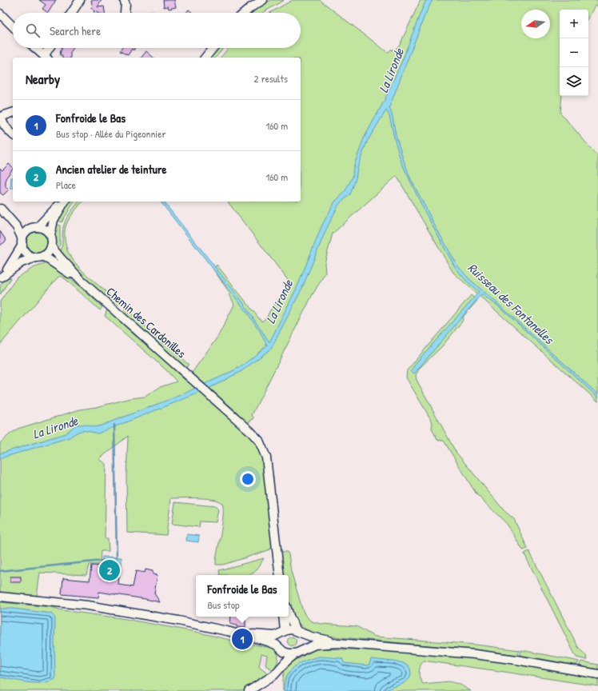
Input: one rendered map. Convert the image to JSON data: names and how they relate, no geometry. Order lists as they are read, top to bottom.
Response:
{
  "streets": {
    "street": ["Chemin des Cardonilles"]
  },
  "water": ["La Lironde", "Ruisseau des Fontanelles"],
  "north": "left",
  "page": {
    "map_buttons": ["+", "−"],
    "search": "Search here",
    "heading": ["Nearby", "2 results"],
    "list": [
      {
        "mark": "1",
        "name": "Fonfroide le Bas",
        "note": "Bus stop · Allée du Pigeonnier",
        "value": "160 m"
      },
      {
        "mark": "2",
        "name": "Ancien atelier de teinture",
        "note": "Place",
        "value": "160 m"
      }
    ],
    "pins": ["2", "1"],
    "popup": ["Fonfroide le Bas", "Bus stop"]
  }
}
